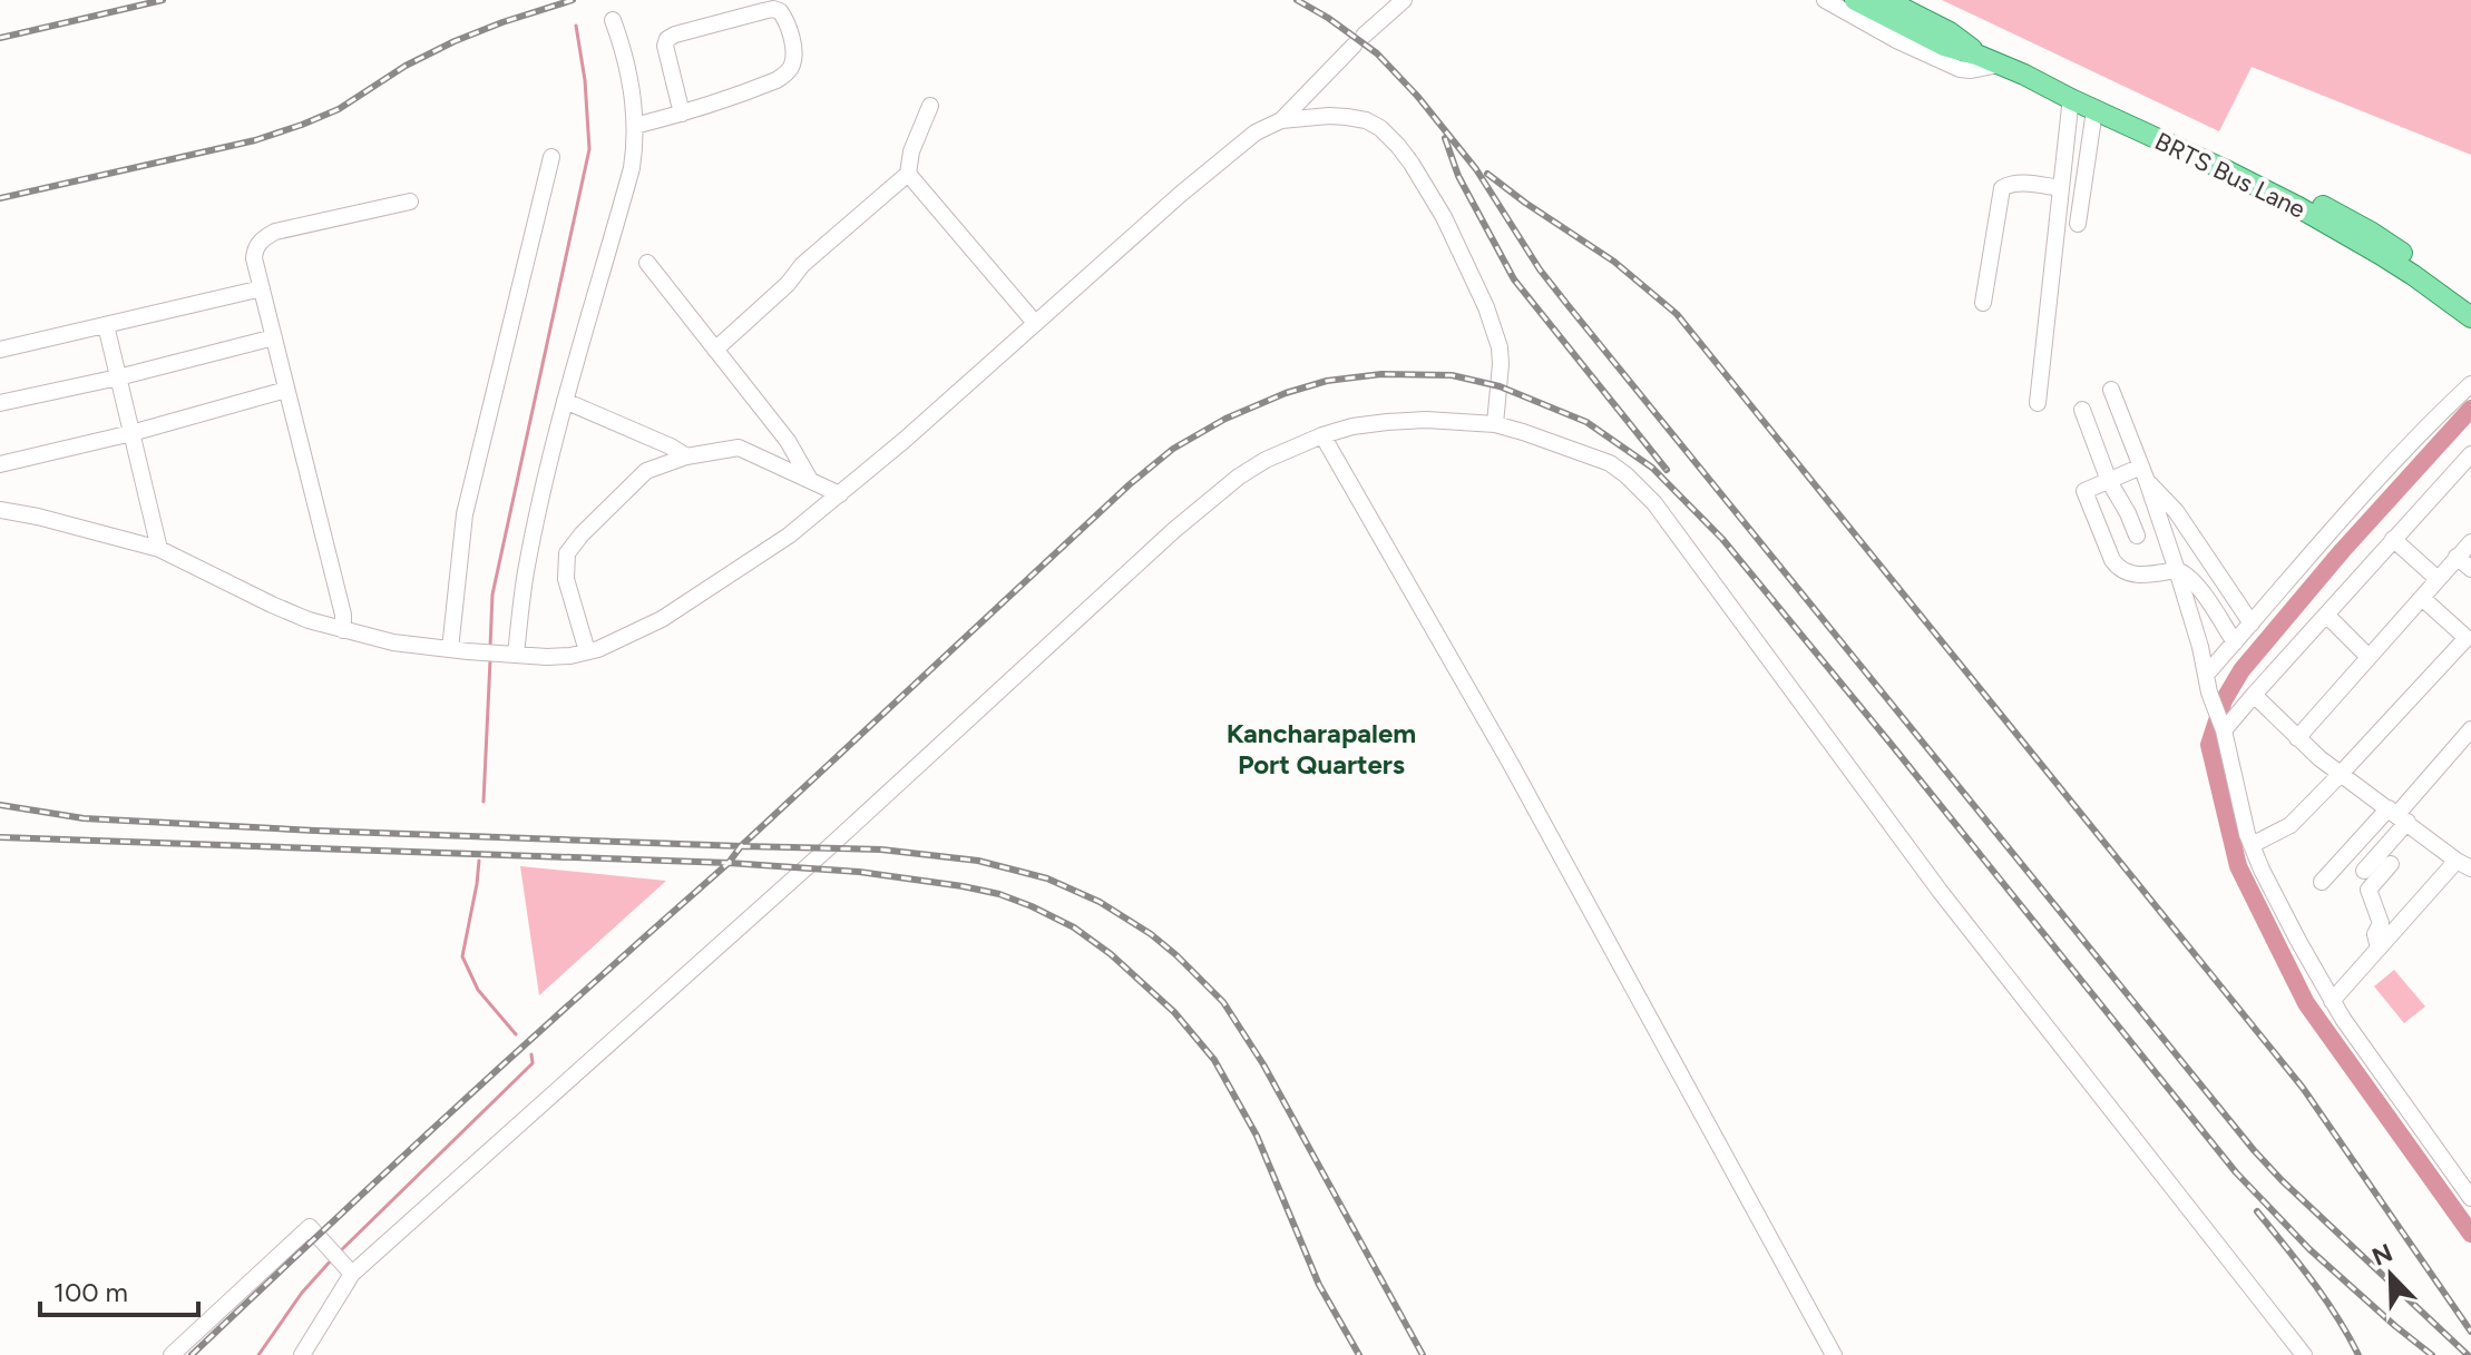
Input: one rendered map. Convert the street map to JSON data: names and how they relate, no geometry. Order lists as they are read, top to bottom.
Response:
{
  "streets": {
    "main road": ["BRTS Bus Lane"]
  },
  "districts": ["Kancharapalem Port Quarters"],
  "scale_bar": "100 m",
  "north": "top left"
}
